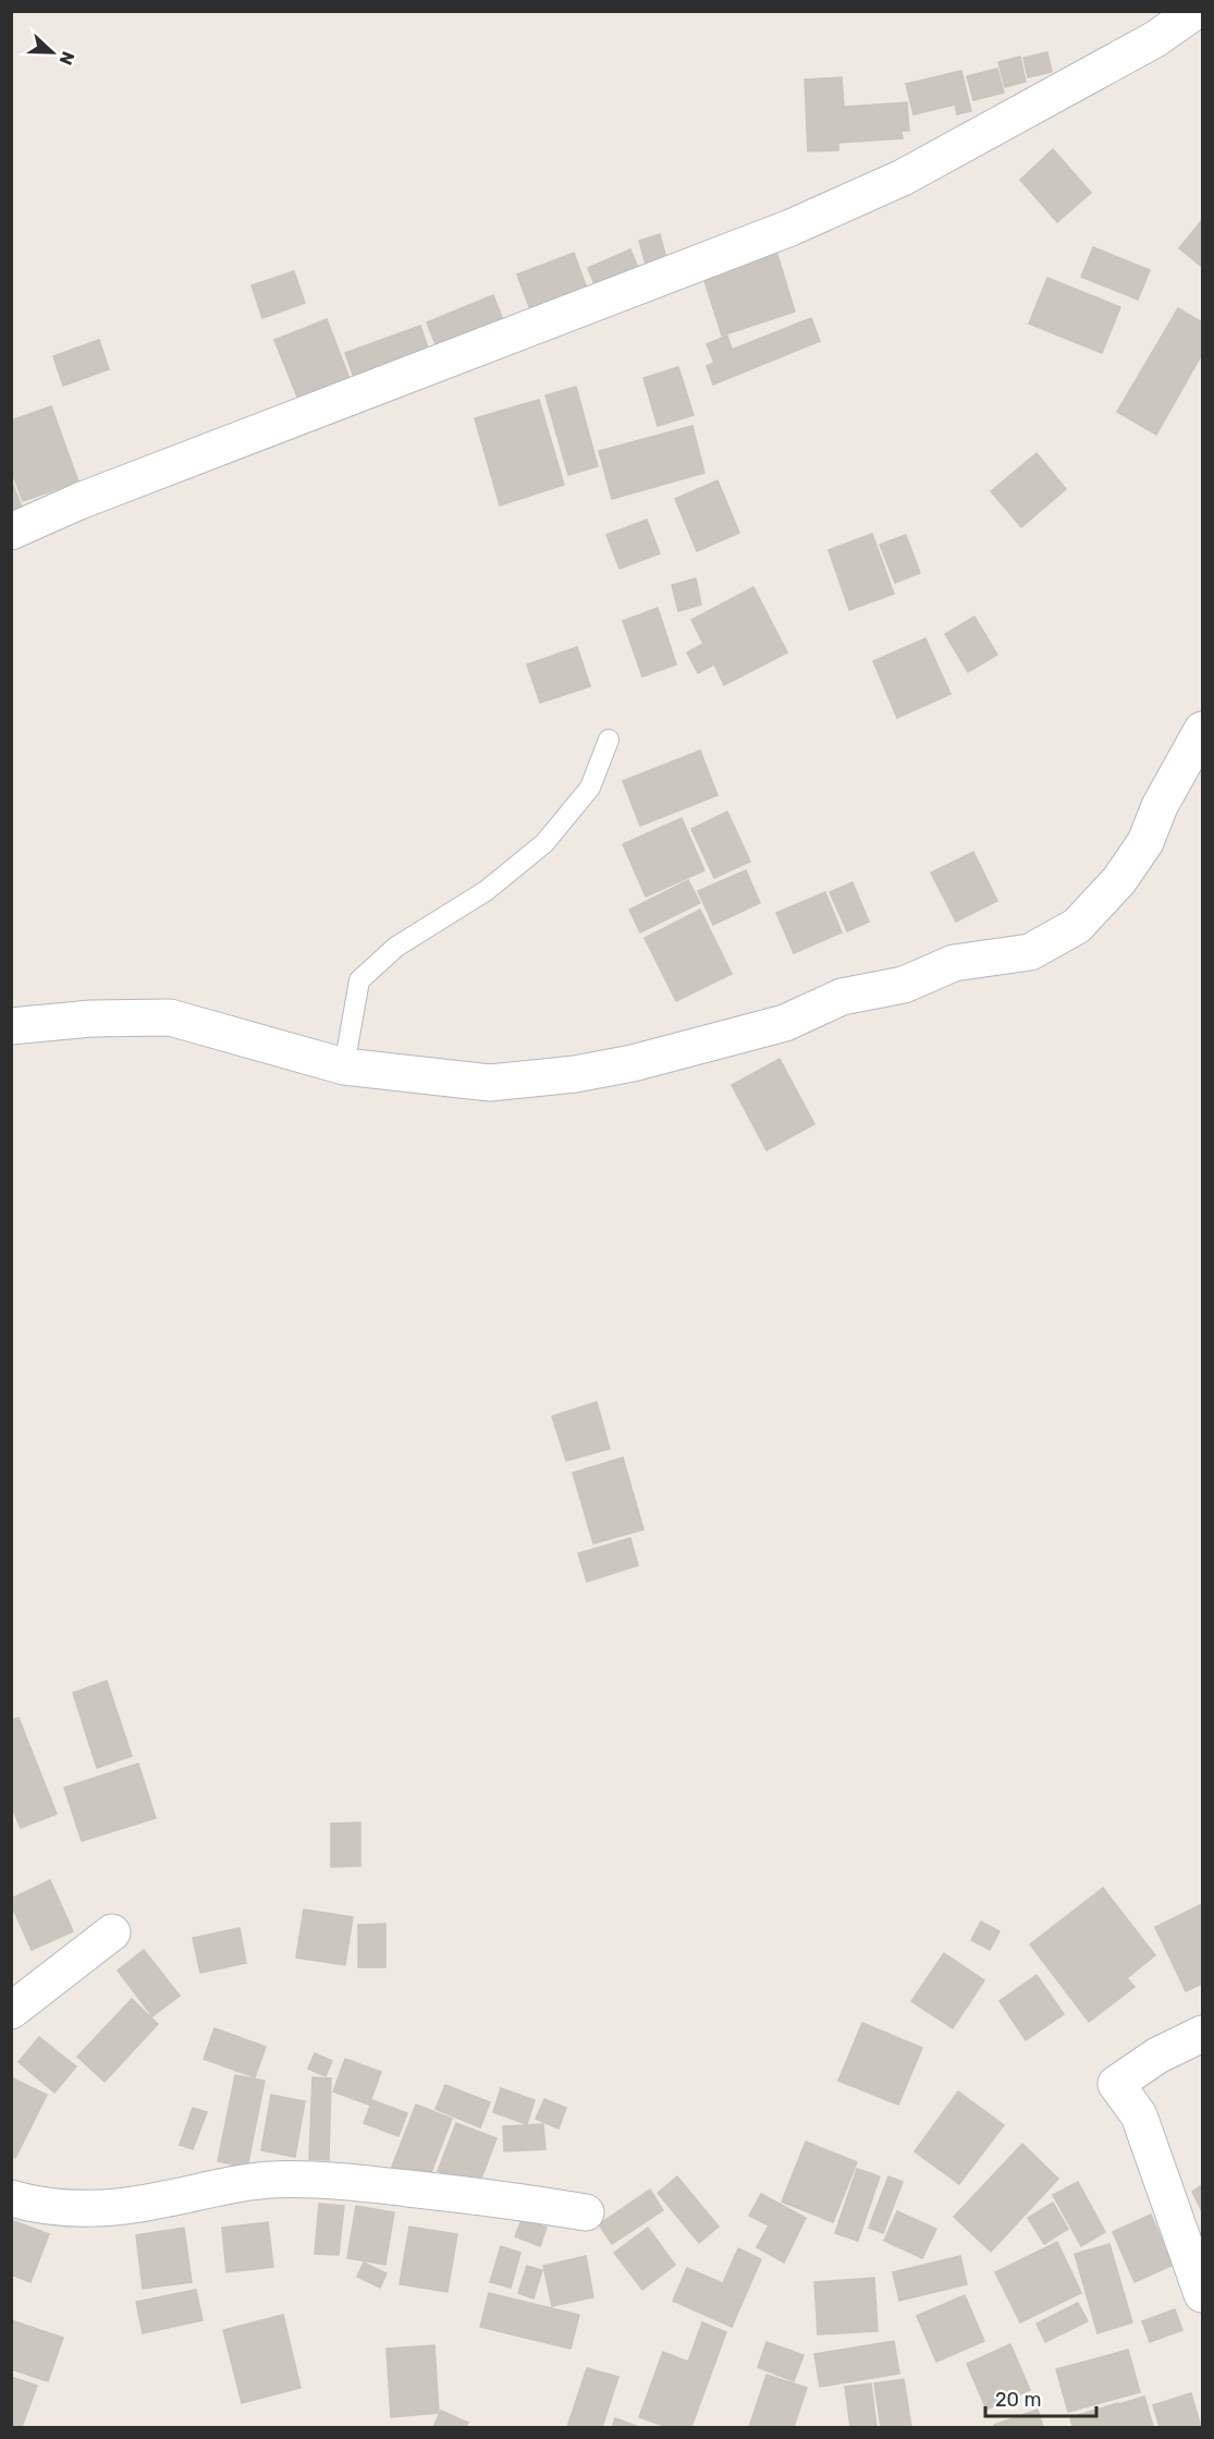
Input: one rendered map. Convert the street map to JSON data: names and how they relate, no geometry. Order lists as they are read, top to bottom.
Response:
{
  "scale_bar": "20 m",
  "north": "right"
}
